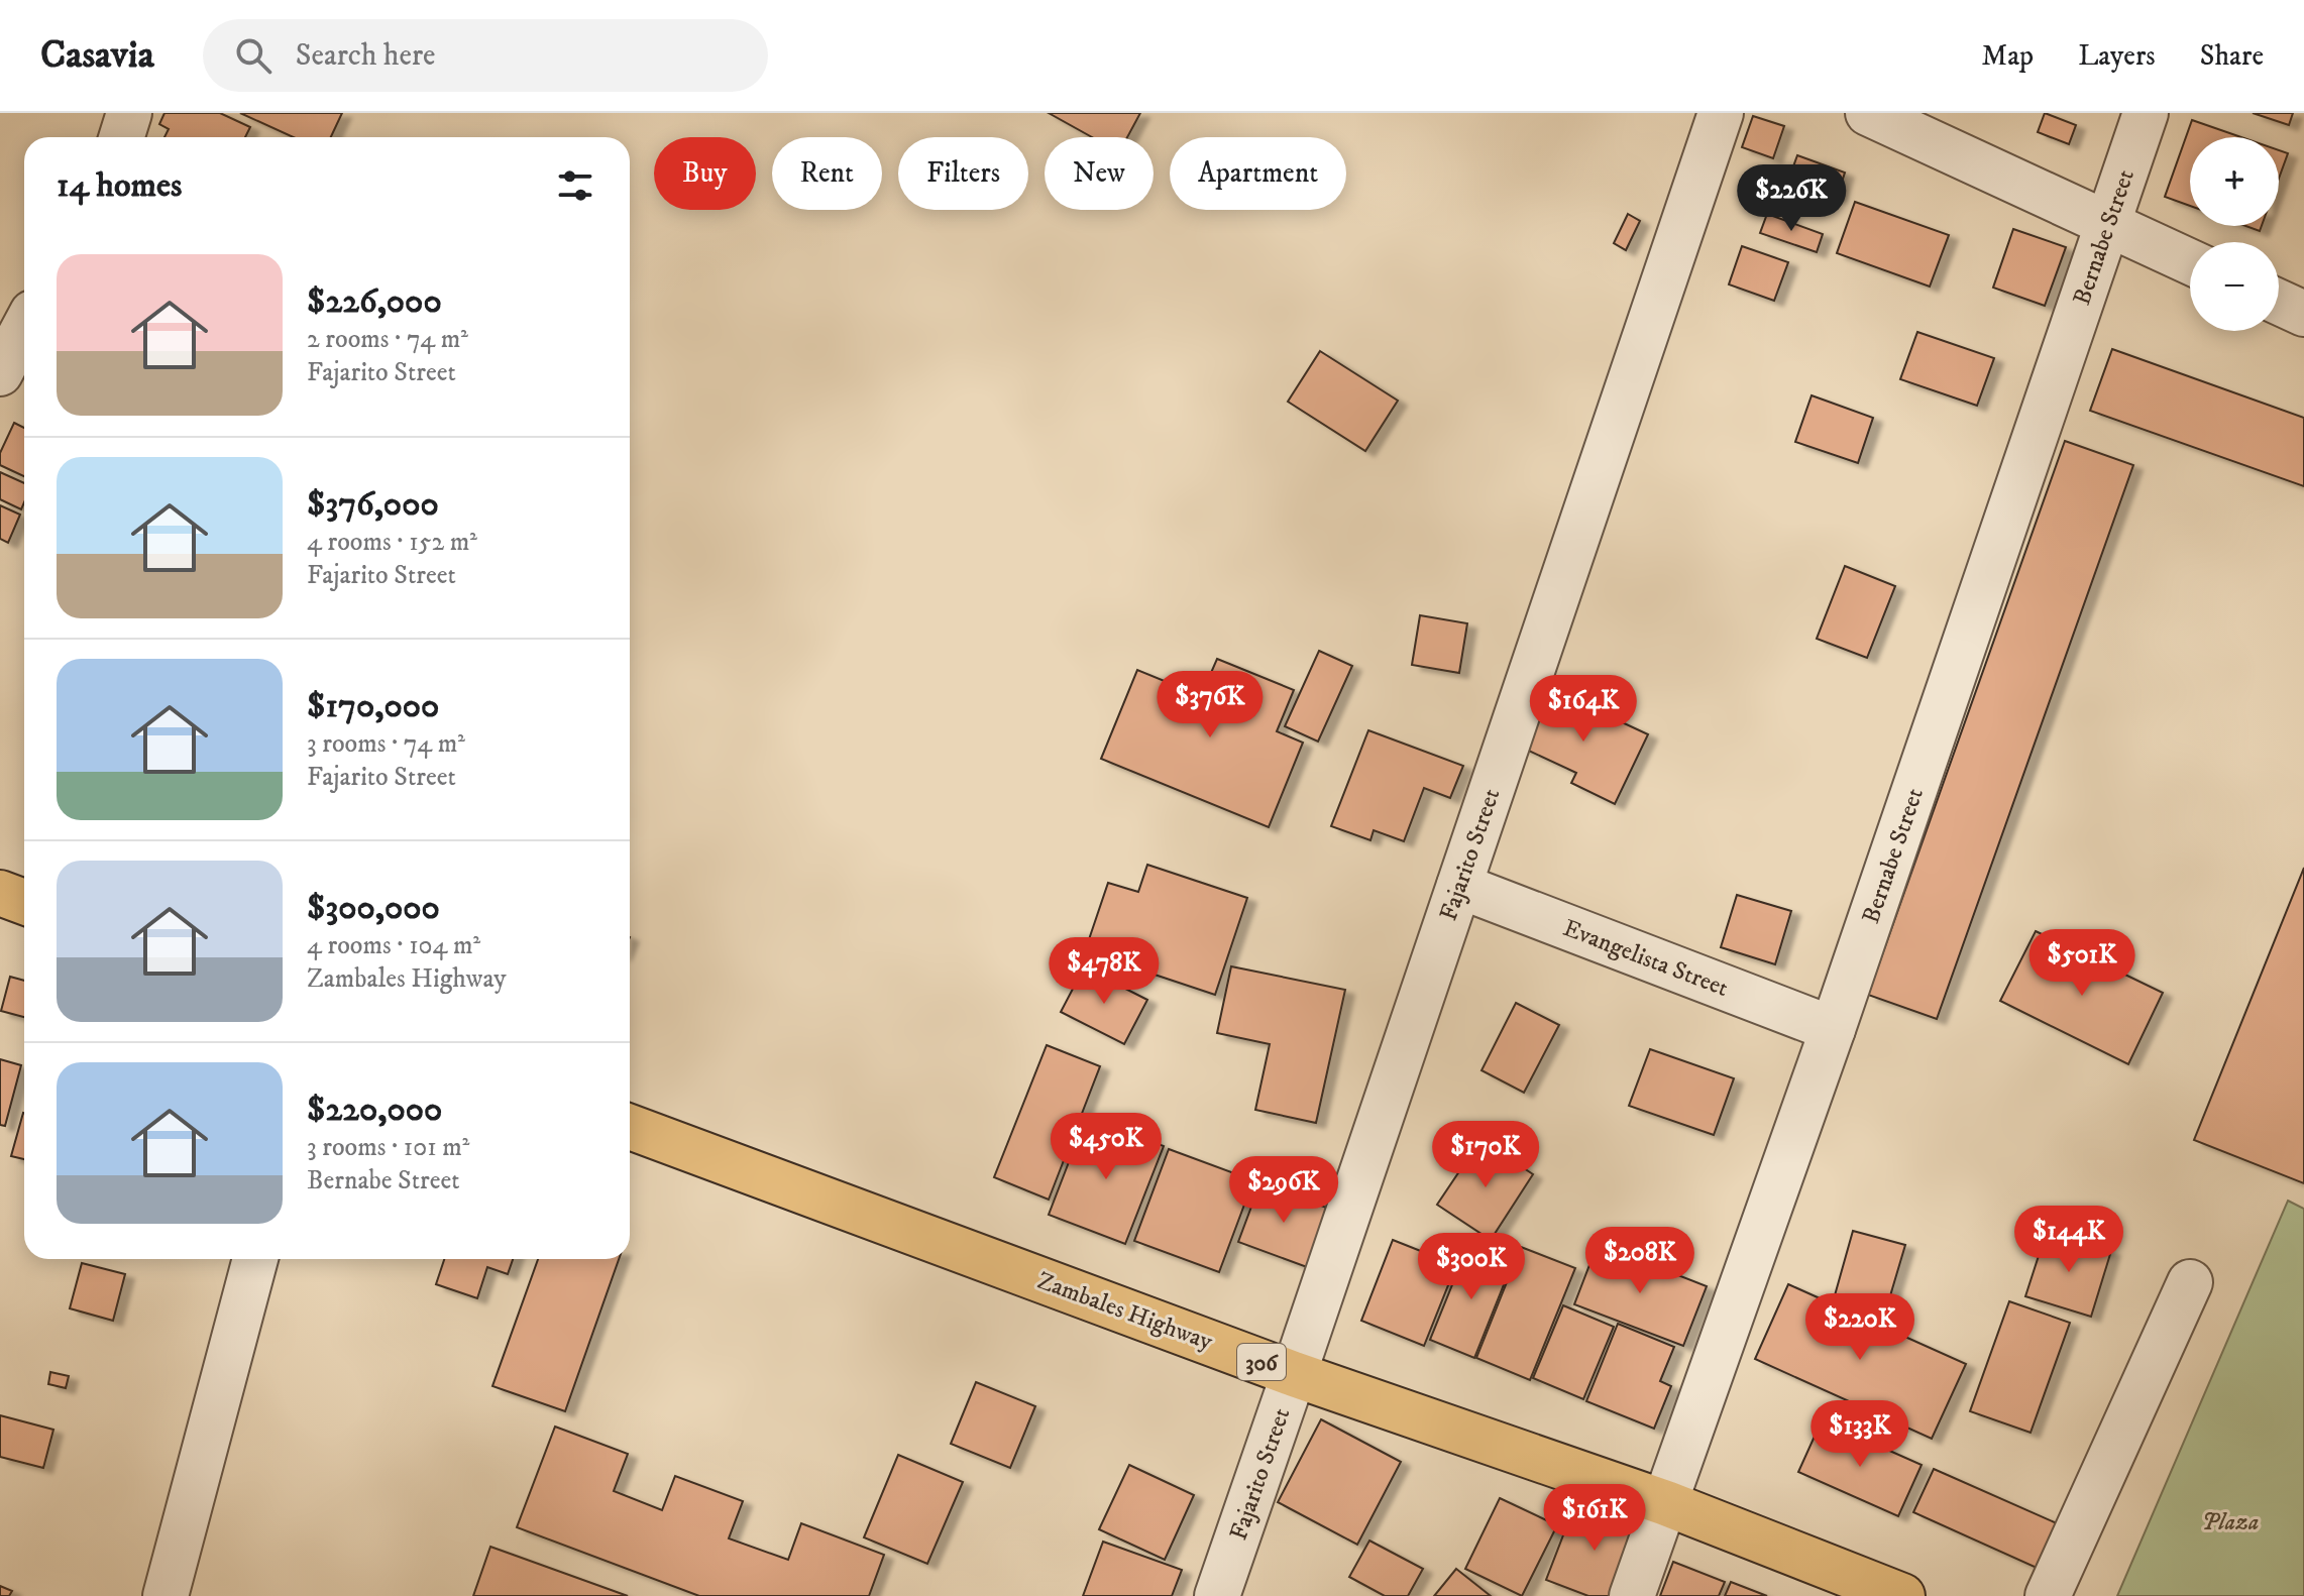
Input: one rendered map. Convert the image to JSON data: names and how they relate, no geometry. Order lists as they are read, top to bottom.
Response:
{
  "streets": {
    "main road": ["Zambales Highway", "306"],
    "street": ["Bernabe Street", "Fajarito Street", "Evangelista Street"]
  },
  "crossings": [
    ["Bernabe Street", "Evangelista Street"],
    ["Bernabe Street", "Zambales Highway"],
    ["Fajarito Street", "Evangelista Street"],
    ["Fajarito Street", "Zambales Highway"]
  ],
  "parks": ["Plaza"],
  "page": {
    "header": "Casavia",
    "search": "Search here",
    "nav": ["Map", "Layers", "Share"],
    "map_buttons": ["+", "−"],
    "chip": [
      "Buy",
      "Rent",
      "Filters",
      "New",
      "Apartment"
    ],
    "heading": "14 homes",
    "price": [
      "$226K",
      "$376K",
      "$164K",
      "$501K",
      "$478K",
      "$450K",
      "$170K",
      "$296K",
      "$144K",
      "$208K",
      "$300K",
      "$220K",
      "$133K",
      "$161K"
    ],
    "list": [
      {
        "name": "$226,000",
        "note": "2 rooms · 74 m² · Fajarito Street"
      },
      {
        "name": "$376,000",
        "note": "4 rooms · 152 m² · Fajarito Street"
      },
      {
        "name": "$170,000",
        "note": "3 rooms · 74 m² · Fajarito Street"
      },
      {
        "name": "$300,000",
        "note": "4 rooms · 104 m² · Zambales Highway"
      },
      {
        "name": "$220,000",
        "note": "3 rooms · 101 m² · Bernabe Street"
      }
    ]
  }
}
